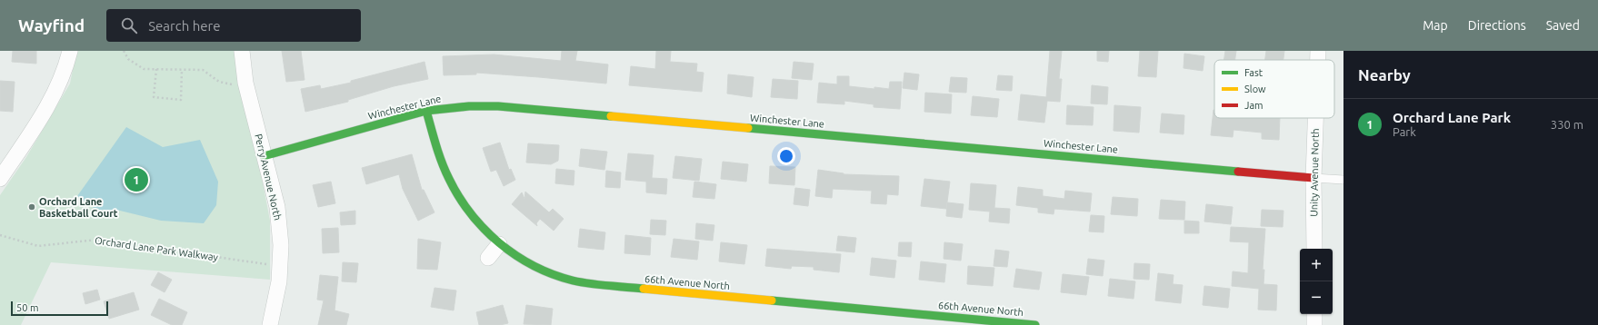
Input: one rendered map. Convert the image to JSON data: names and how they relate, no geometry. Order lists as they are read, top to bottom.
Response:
{
  "streets": {
    "street": [
      "Winchester Lane",
      "Unity Avenue North",
      "Perry Avenue North",
      "66th Avenue North"
    ],
    "path": ["Orchard Lane Park Walkway"]
  },
  "crossings": [
    ["Winchester Lane", "Unity Avenue North"],
    ["Winchester Lane", "Perry Avenue North"],
    ["Winchester Lane", "66th Avenue North"]
  ],
  "places": ["Orchard Lane Basketball Court"],
  "legend": ["Fast", "Slow", "Jam"],
  "scale_bar": "50 m",
  "page": {
    "header": "Wayfind",
    "search": "Search here",
    "nav": ["Map", "Directions", "Saved"],
    "heading": "Nearby",
    "list": [
      {
        "mark": "1",
        "name": "Orchard Lane Park",
        "note": "Park",
        "value": "330 m"
      }
    ],
    "pins": "1",
    "map_buttons": ["+", "−"],
    "scale": "50 m"
  }
}
